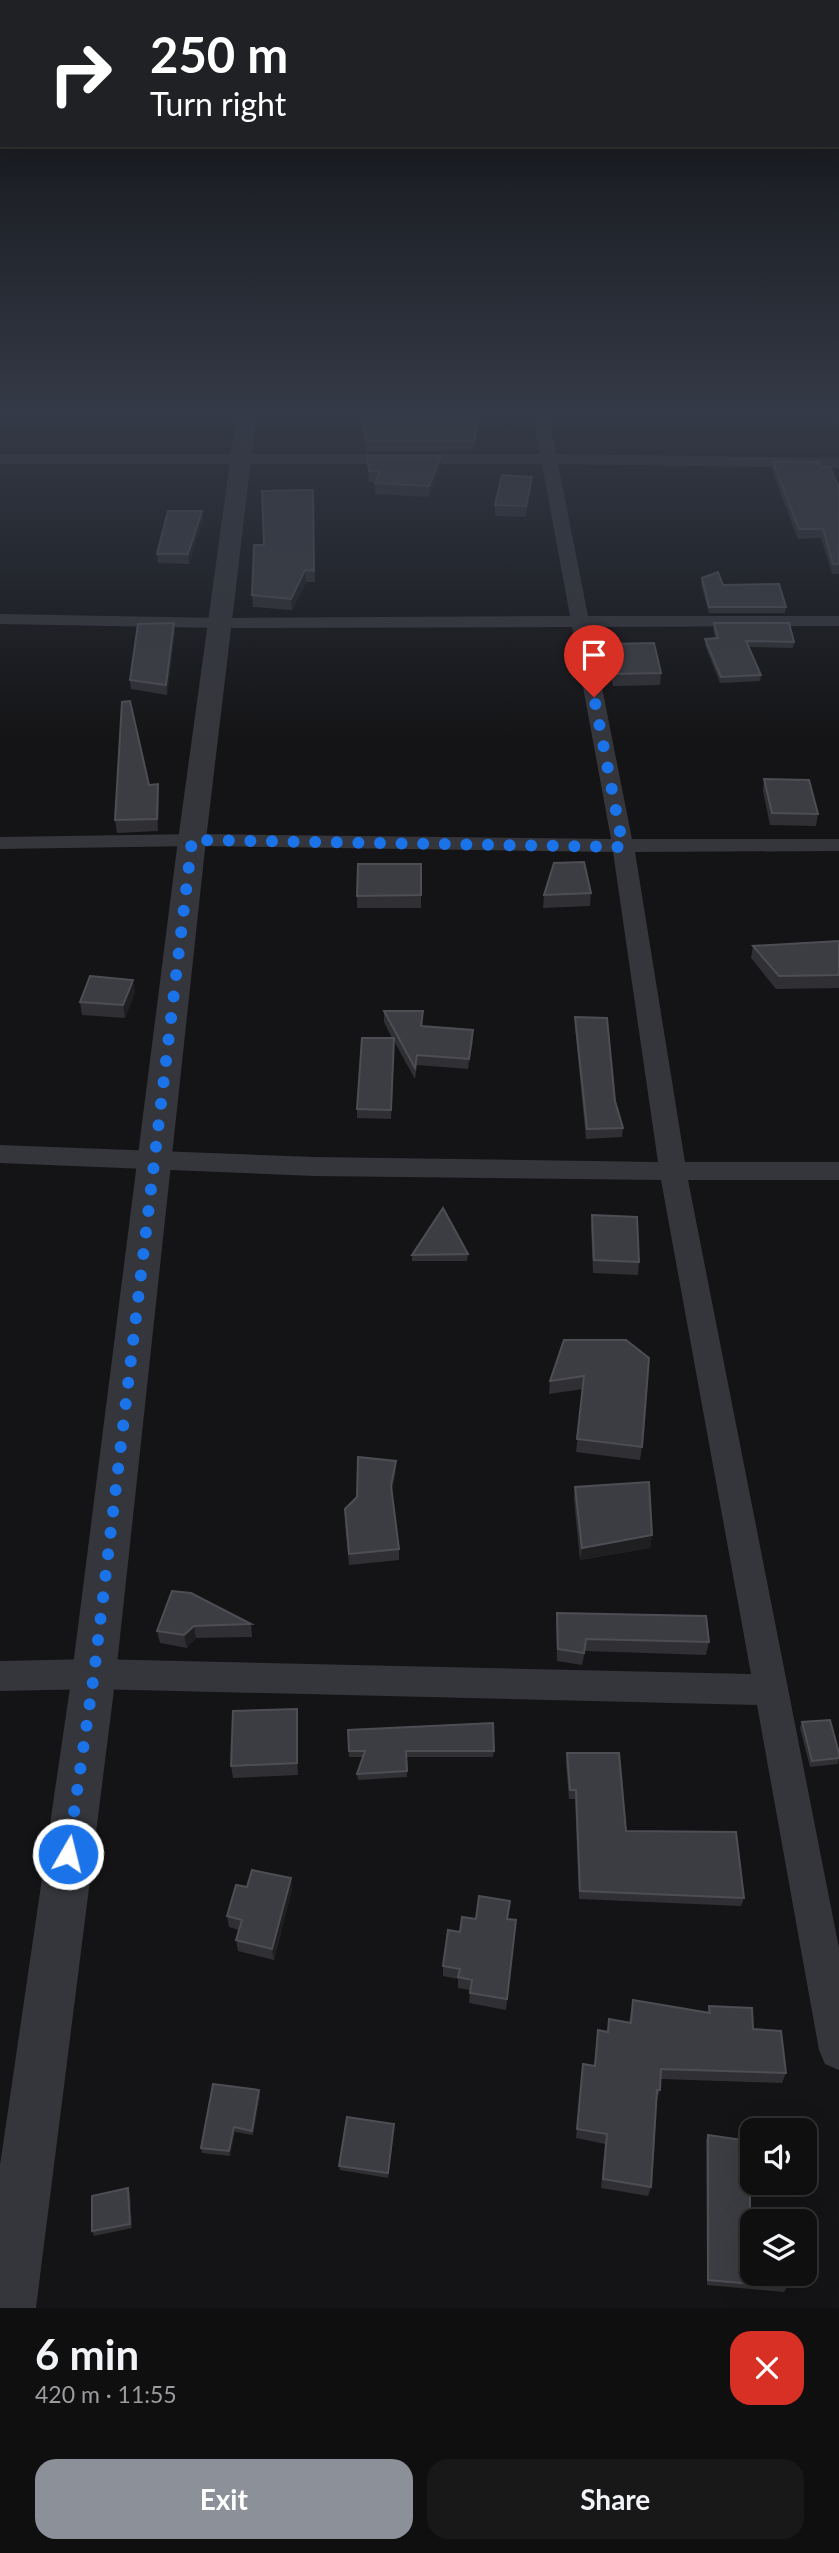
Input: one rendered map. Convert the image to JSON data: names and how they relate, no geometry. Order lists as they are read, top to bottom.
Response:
{
  "page": {
    "turn": ["250 m", "Turn right"],
    "heading": ["6 min", "420 m · 11:55"],
    "buttons": ["Exit", "Share"]
  }
}
